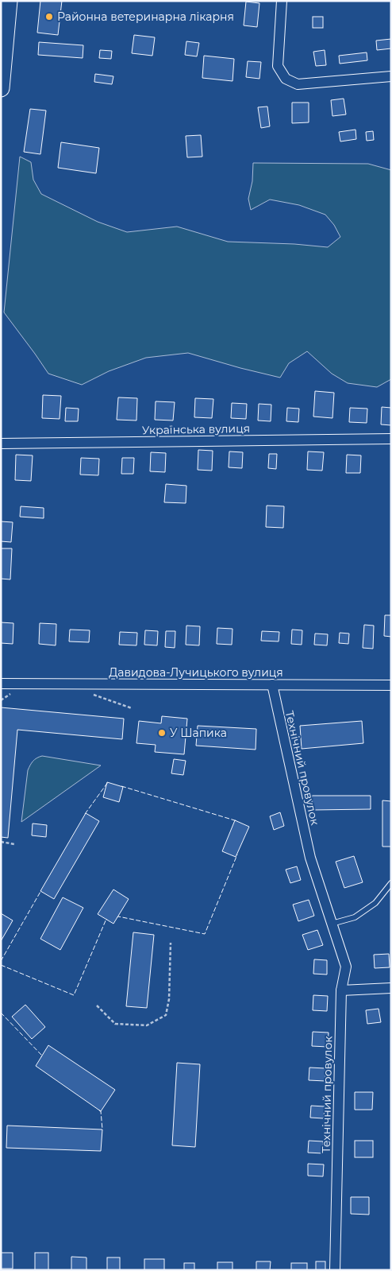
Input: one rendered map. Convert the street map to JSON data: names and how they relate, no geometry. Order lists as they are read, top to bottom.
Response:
{
  "streets": {
    "street": ["Українська вулиця", "Давидова-Лучицького вулиця", "Технічний провулок"]
  },
  "crossings": [
    ["Давидова-Лучицького вулиця", "Технічний провулок"]
  ],
  "places": ["Районна ветеринарна лікарня", "У Шапика"]
}
